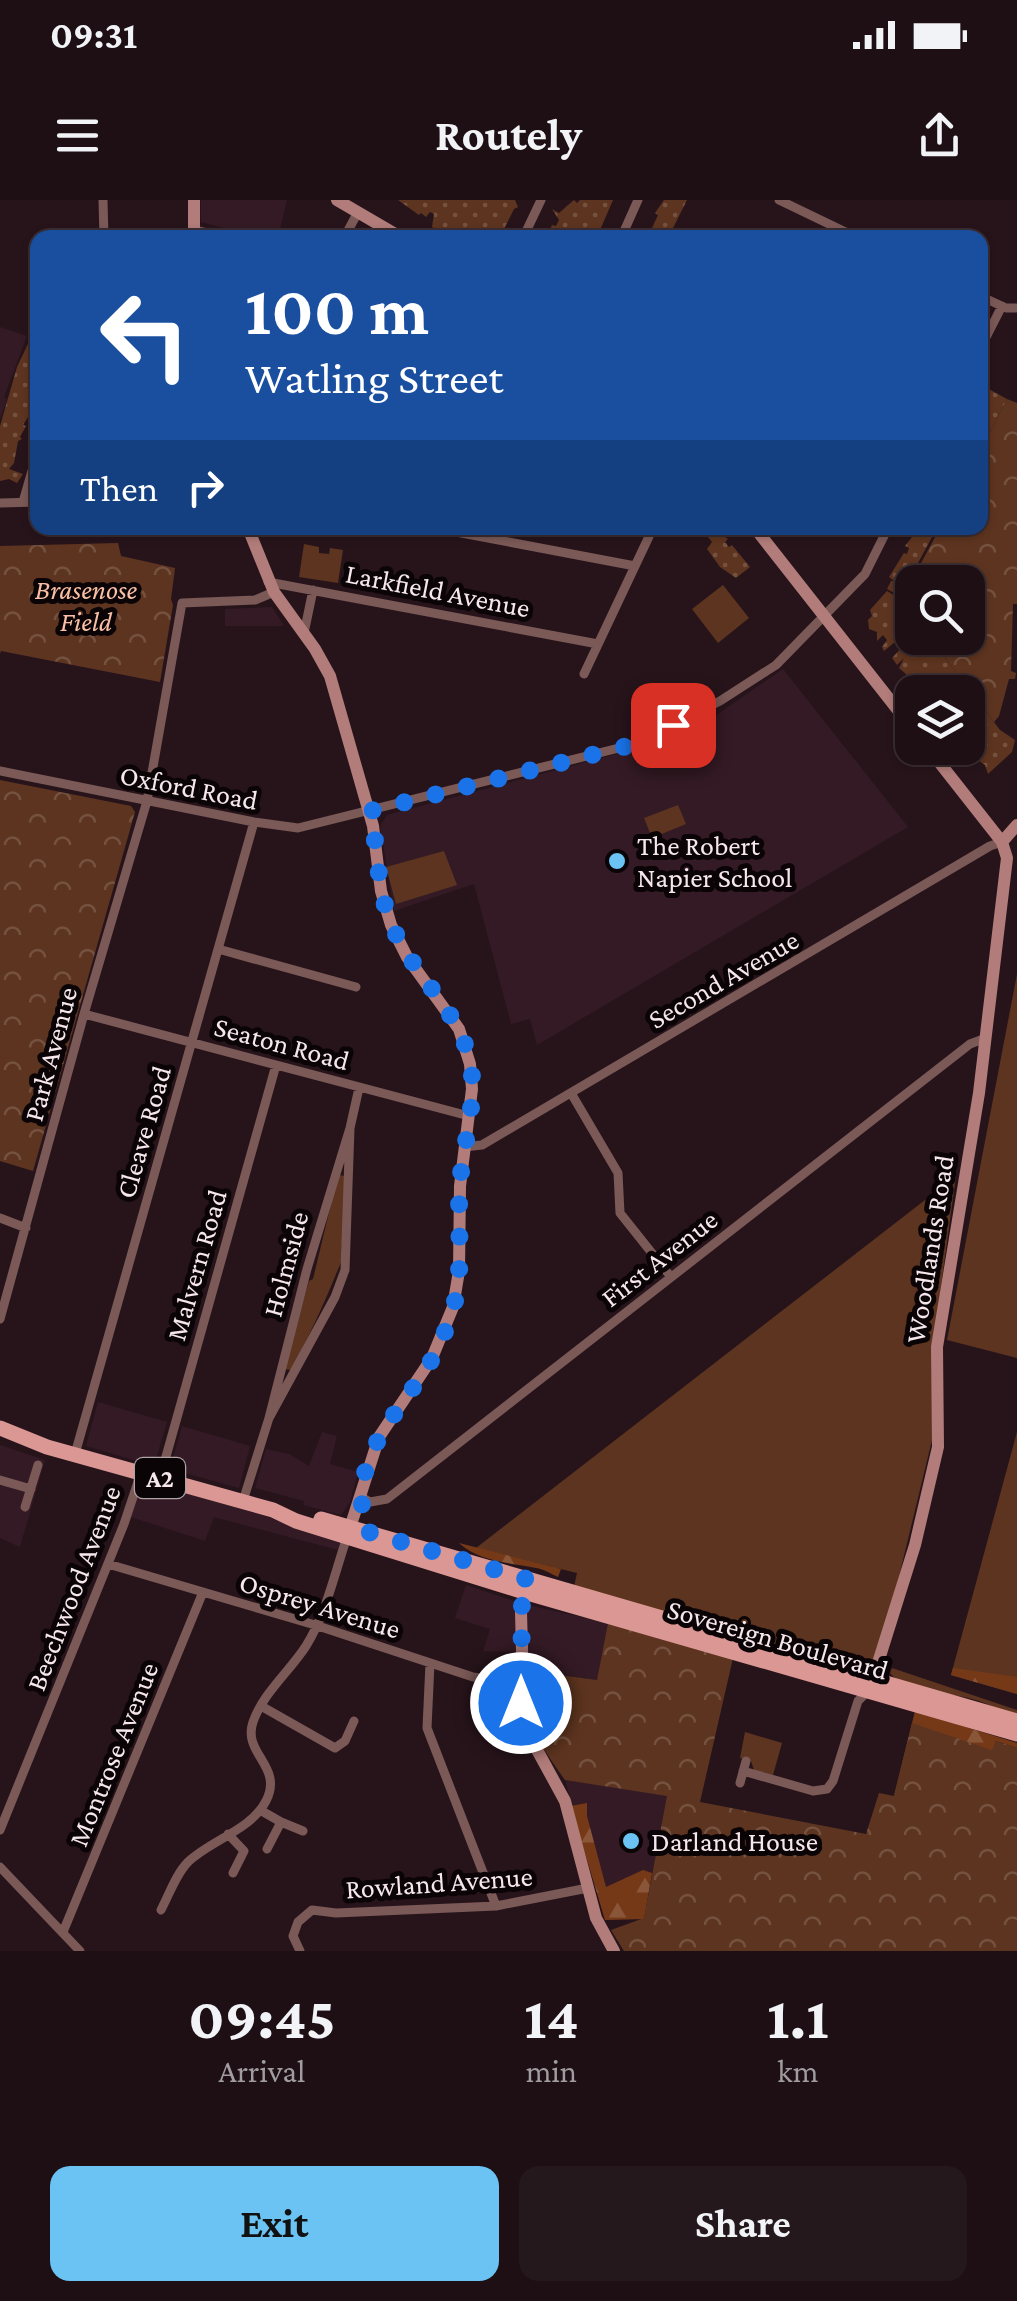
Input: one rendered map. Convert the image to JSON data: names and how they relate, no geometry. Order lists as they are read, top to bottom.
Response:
{
  "streets": {
    "main road": ["A2", "Sovereign Boulevard"],
    "street": [
      "Larkfield Avenue",
      "Oxford Road",
      "Second Avenue",
      "Seaton Road",
      "Park Avenue",
      "Cleave Road",
      "Woodlands Road",
      "First Avenue",
      "Holmside",
      "Malvern Road",
      "Beechwood Avenue",
      "Osprey Avenue",
      "Montrose Avenue",
      "Rowland Avenue"
    ]
  },
  "crossings": [
    ["Larkfield Avenue", "Park Avenue"],
    ["Oxford Road", "Park Avenue"],
    ["Oxford Road", "Cleave Road"],
    ["Second Avenue", "Woodlands Road"],
    ["Seaton Road", "Park Avenue"],
    ["Seaton Road", "Cleave Road"],
    ["Seaton Road", "Holmside"],
    ["Seaton Road", "Malvern Road"],
    ["Cleave Road", "A2"],
    ["Woodlands Road", "First Avenue"],
    ["Woodlands Road", "Sovereign Boulevard"],
    ["Holmside", "A2"],
    ["Malvern Road", "A2"],
    ["A2", "Beechwood Avenue"],
    ["A2", "Sovereign Boulevard"],
    ["Beechwood Avenue", "Osprey Avenue"],
    ["Osprey Avenue", "Montrose Avenue"]
  ],
  "parks": ["Brasenose Field"],
  "places": ["The Robert Napier School", "Darland House"],
  "page": {
    "status": "09:31",
    "header": "Routely",
    "turn": ["100 m", "Watling Street"],
    "then": "Then",
    "eta": [
      "09:45",
      "Arrival",
      "14",
      "min",
      "1.1",
      "km"
    ],
    "buttons": ["Exit", "Share"]
  }
}
